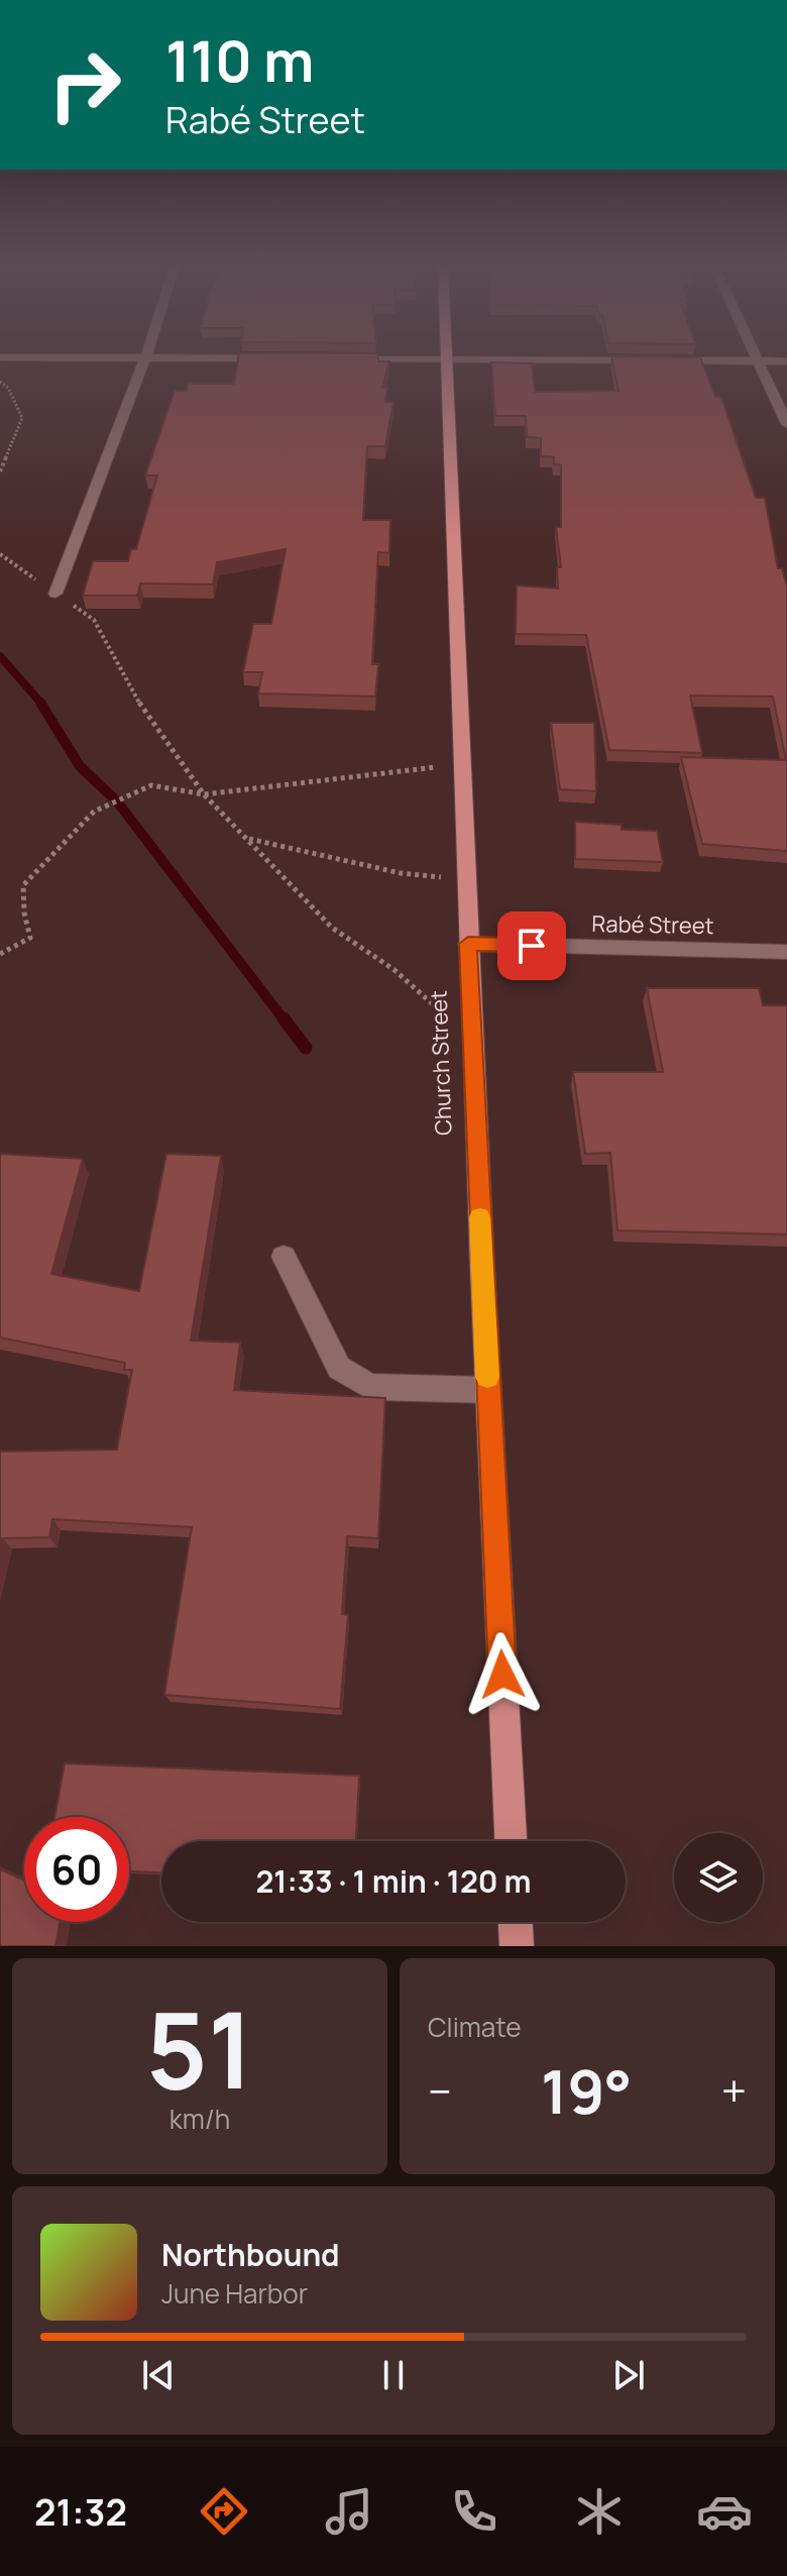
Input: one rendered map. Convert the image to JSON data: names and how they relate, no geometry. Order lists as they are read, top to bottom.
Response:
{
  "streets": {
    "main road": ["Church Street"],
    "street": ["Rabé Street"]
  },
  "crossings": [
    ["Rabé Street", "Church Street"]
  ],
  "page": {
    "turn": ["110 m", "Rabé Street"],
    "limit": "60",
    "trip": "21:33 · 1 min · 120 m",
    "tile": [
      ["51", "km/h"],
      "Climate"
    ],
    "heat": ["−", "19°", "+"],
    "song": ["Northbound", "June Harbor"],
    "tabs": "21:32"
  }
}
